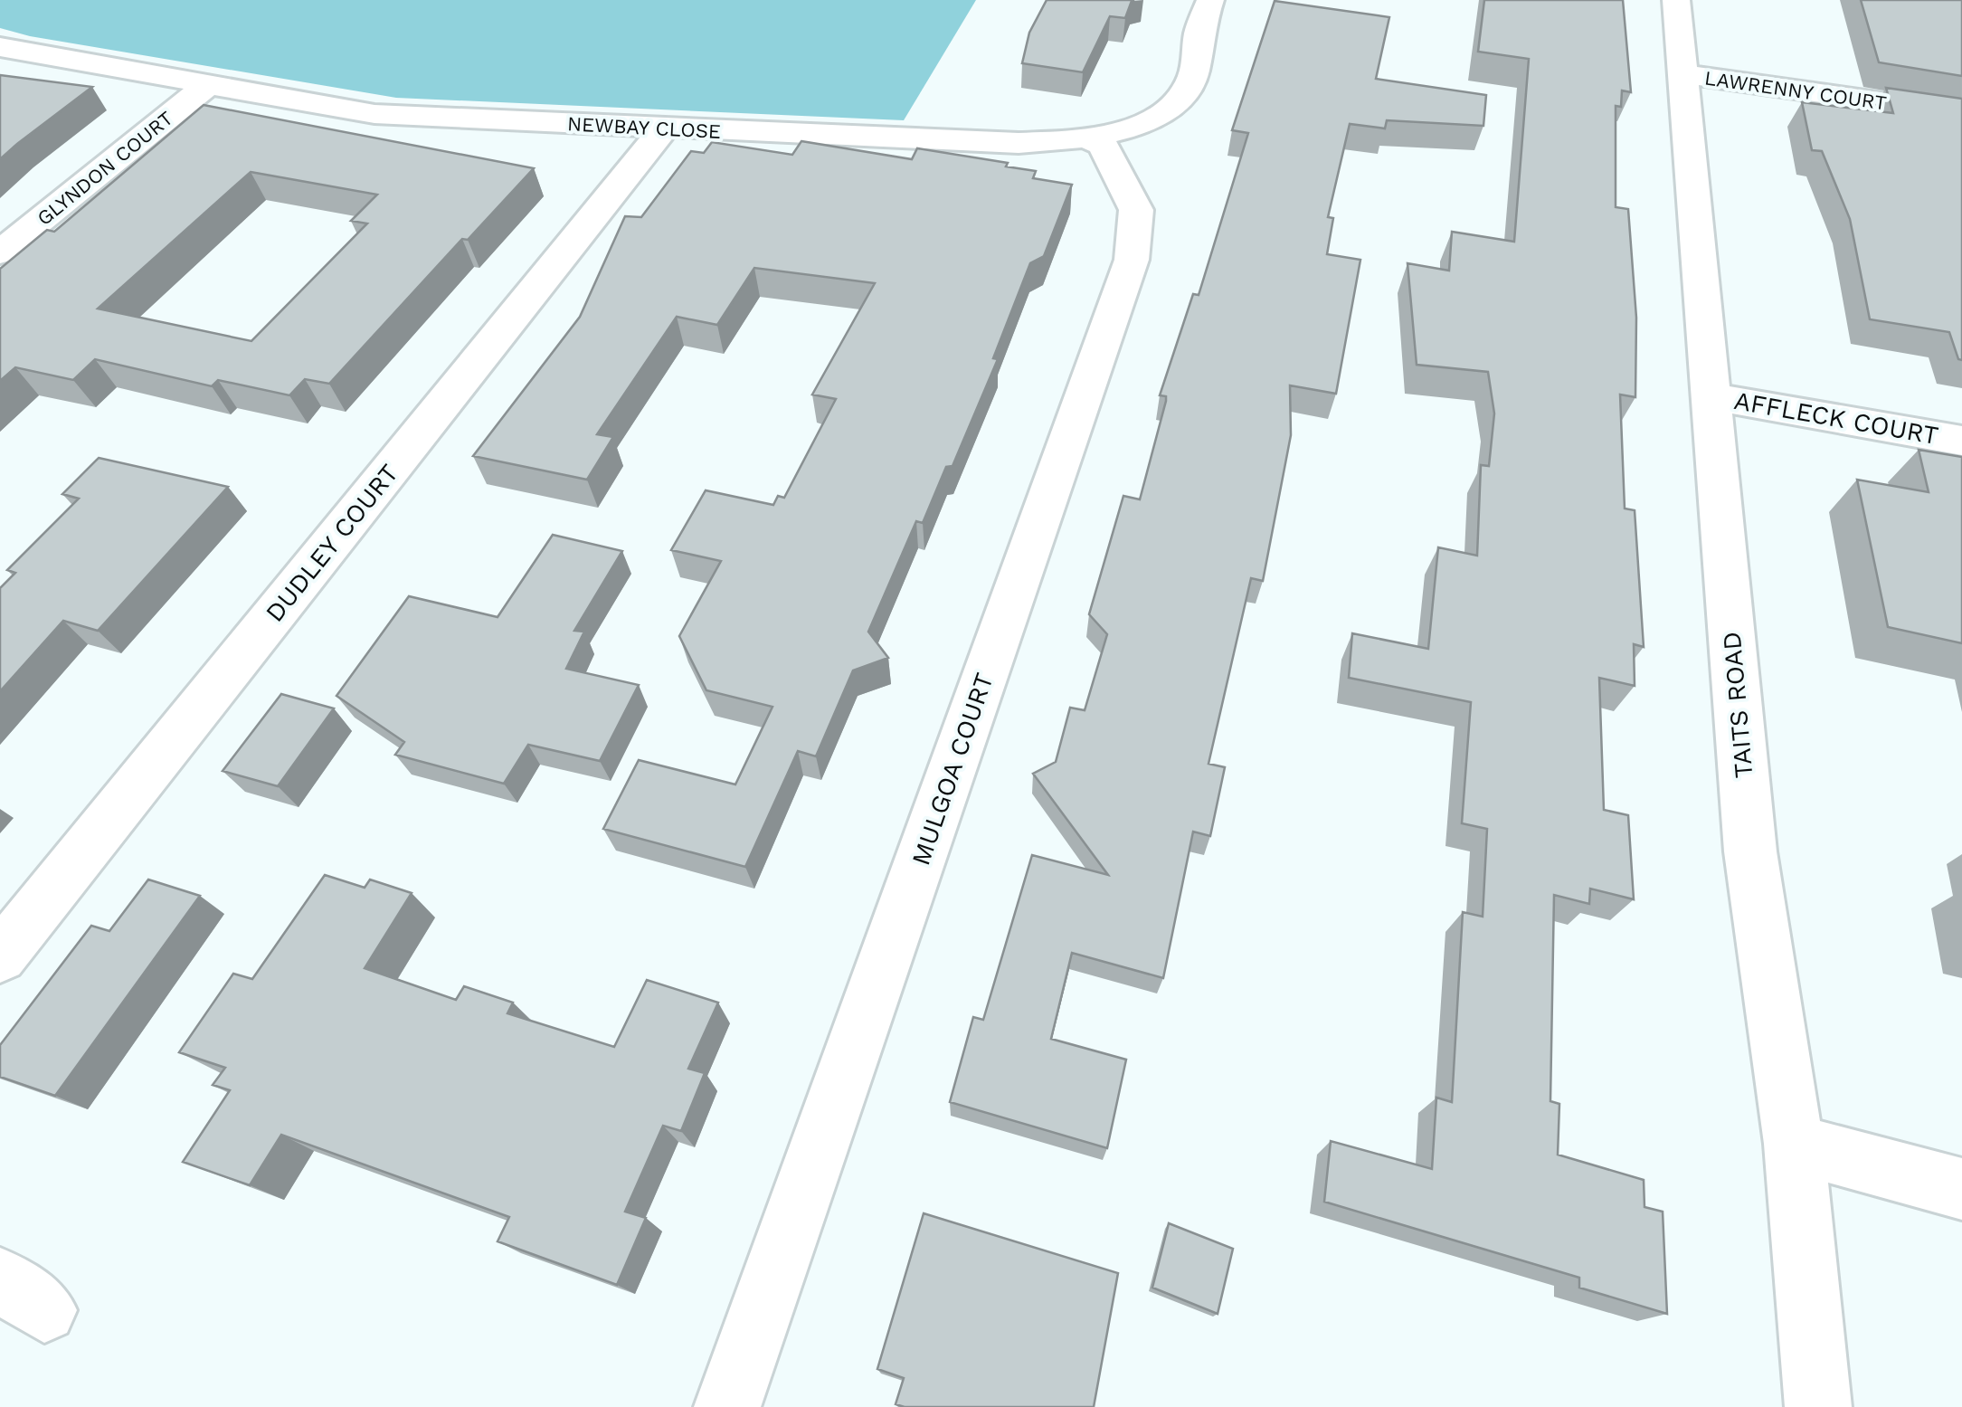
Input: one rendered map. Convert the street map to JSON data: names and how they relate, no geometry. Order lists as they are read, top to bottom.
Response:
{
  "streets": {
    "street": [
      "LAWRENNY COURT",
      "NEWBAY CLOSE",
      "GLYNDON COURT",
      "AFFLECK COURT",
      "DUDLEY COURT",
      "TAITS ROAD",
      "MULGOA COURT"
    ]
  },
  "crossings": [
    ["LAWRENNY COURT", "TAITS ROAD"],
    ["NEWBAY CLOSE", "GLYNDON COURT"],
    ["NEWBAY CLOSE", "DUDLEY COURT"],
    ["NEWBAY CLOSE", "MULGOA COURT"],
    ["AFFLECK COURT", "TAITS ROAD"]
  ]
}
